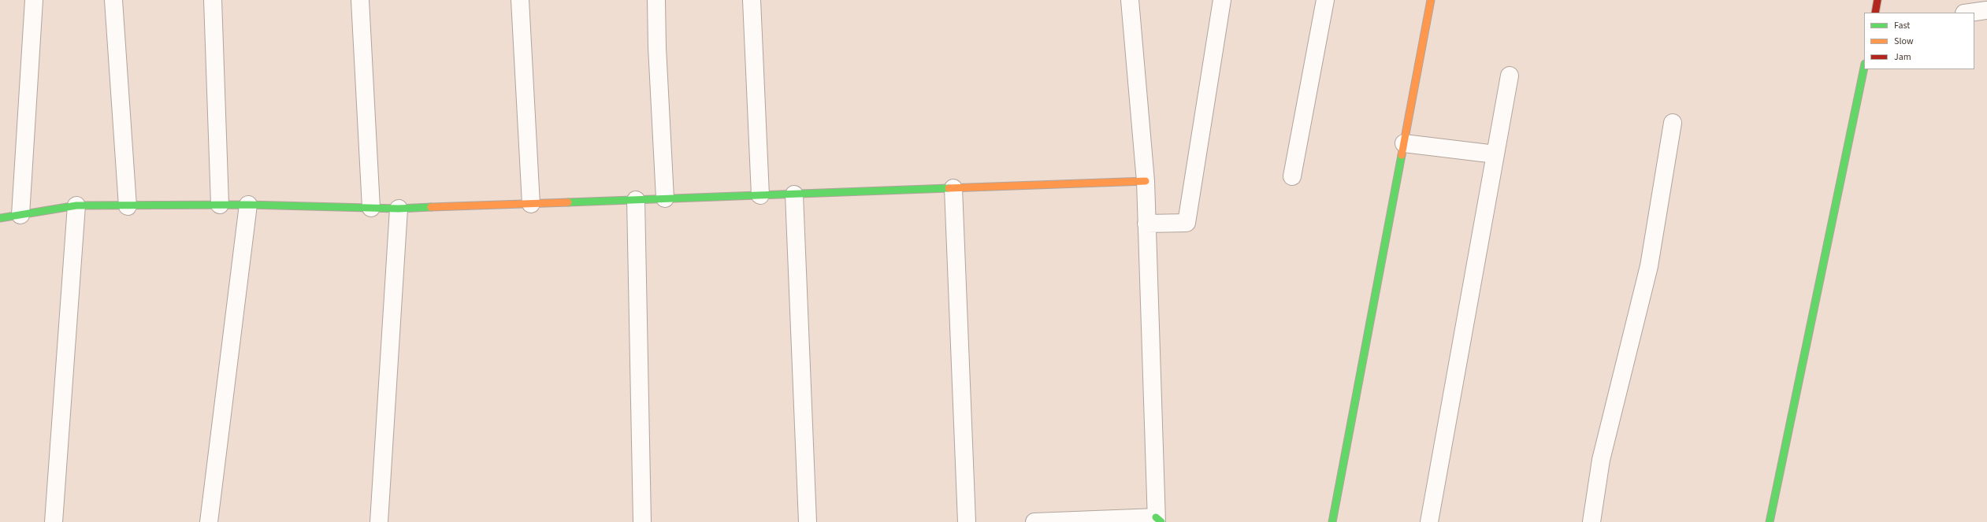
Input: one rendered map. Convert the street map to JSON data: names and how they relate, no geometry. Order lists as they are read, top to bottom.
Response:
{
  "legend": ["Fast", "Slow", "Jam"]
}
